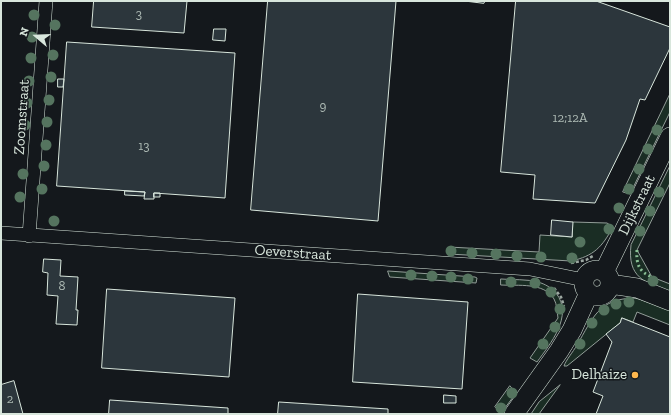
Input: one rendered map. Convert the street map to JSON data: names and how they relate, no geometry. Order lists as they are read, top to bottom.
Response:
{
  "streets": {
    "street": ["Zoomstraat", "Dijkstraat", "Oeverstraat"]
  },
  "crossings": [
    ["Zoomstraat", "Oeverstraat"]
  ],
  "places": ["Delhaize"],
  "house_numbers": [
    "3",
    "9",
    "12;12A",
    "13",
    "8",
    "2"
  ],
  "north": "left"
}
